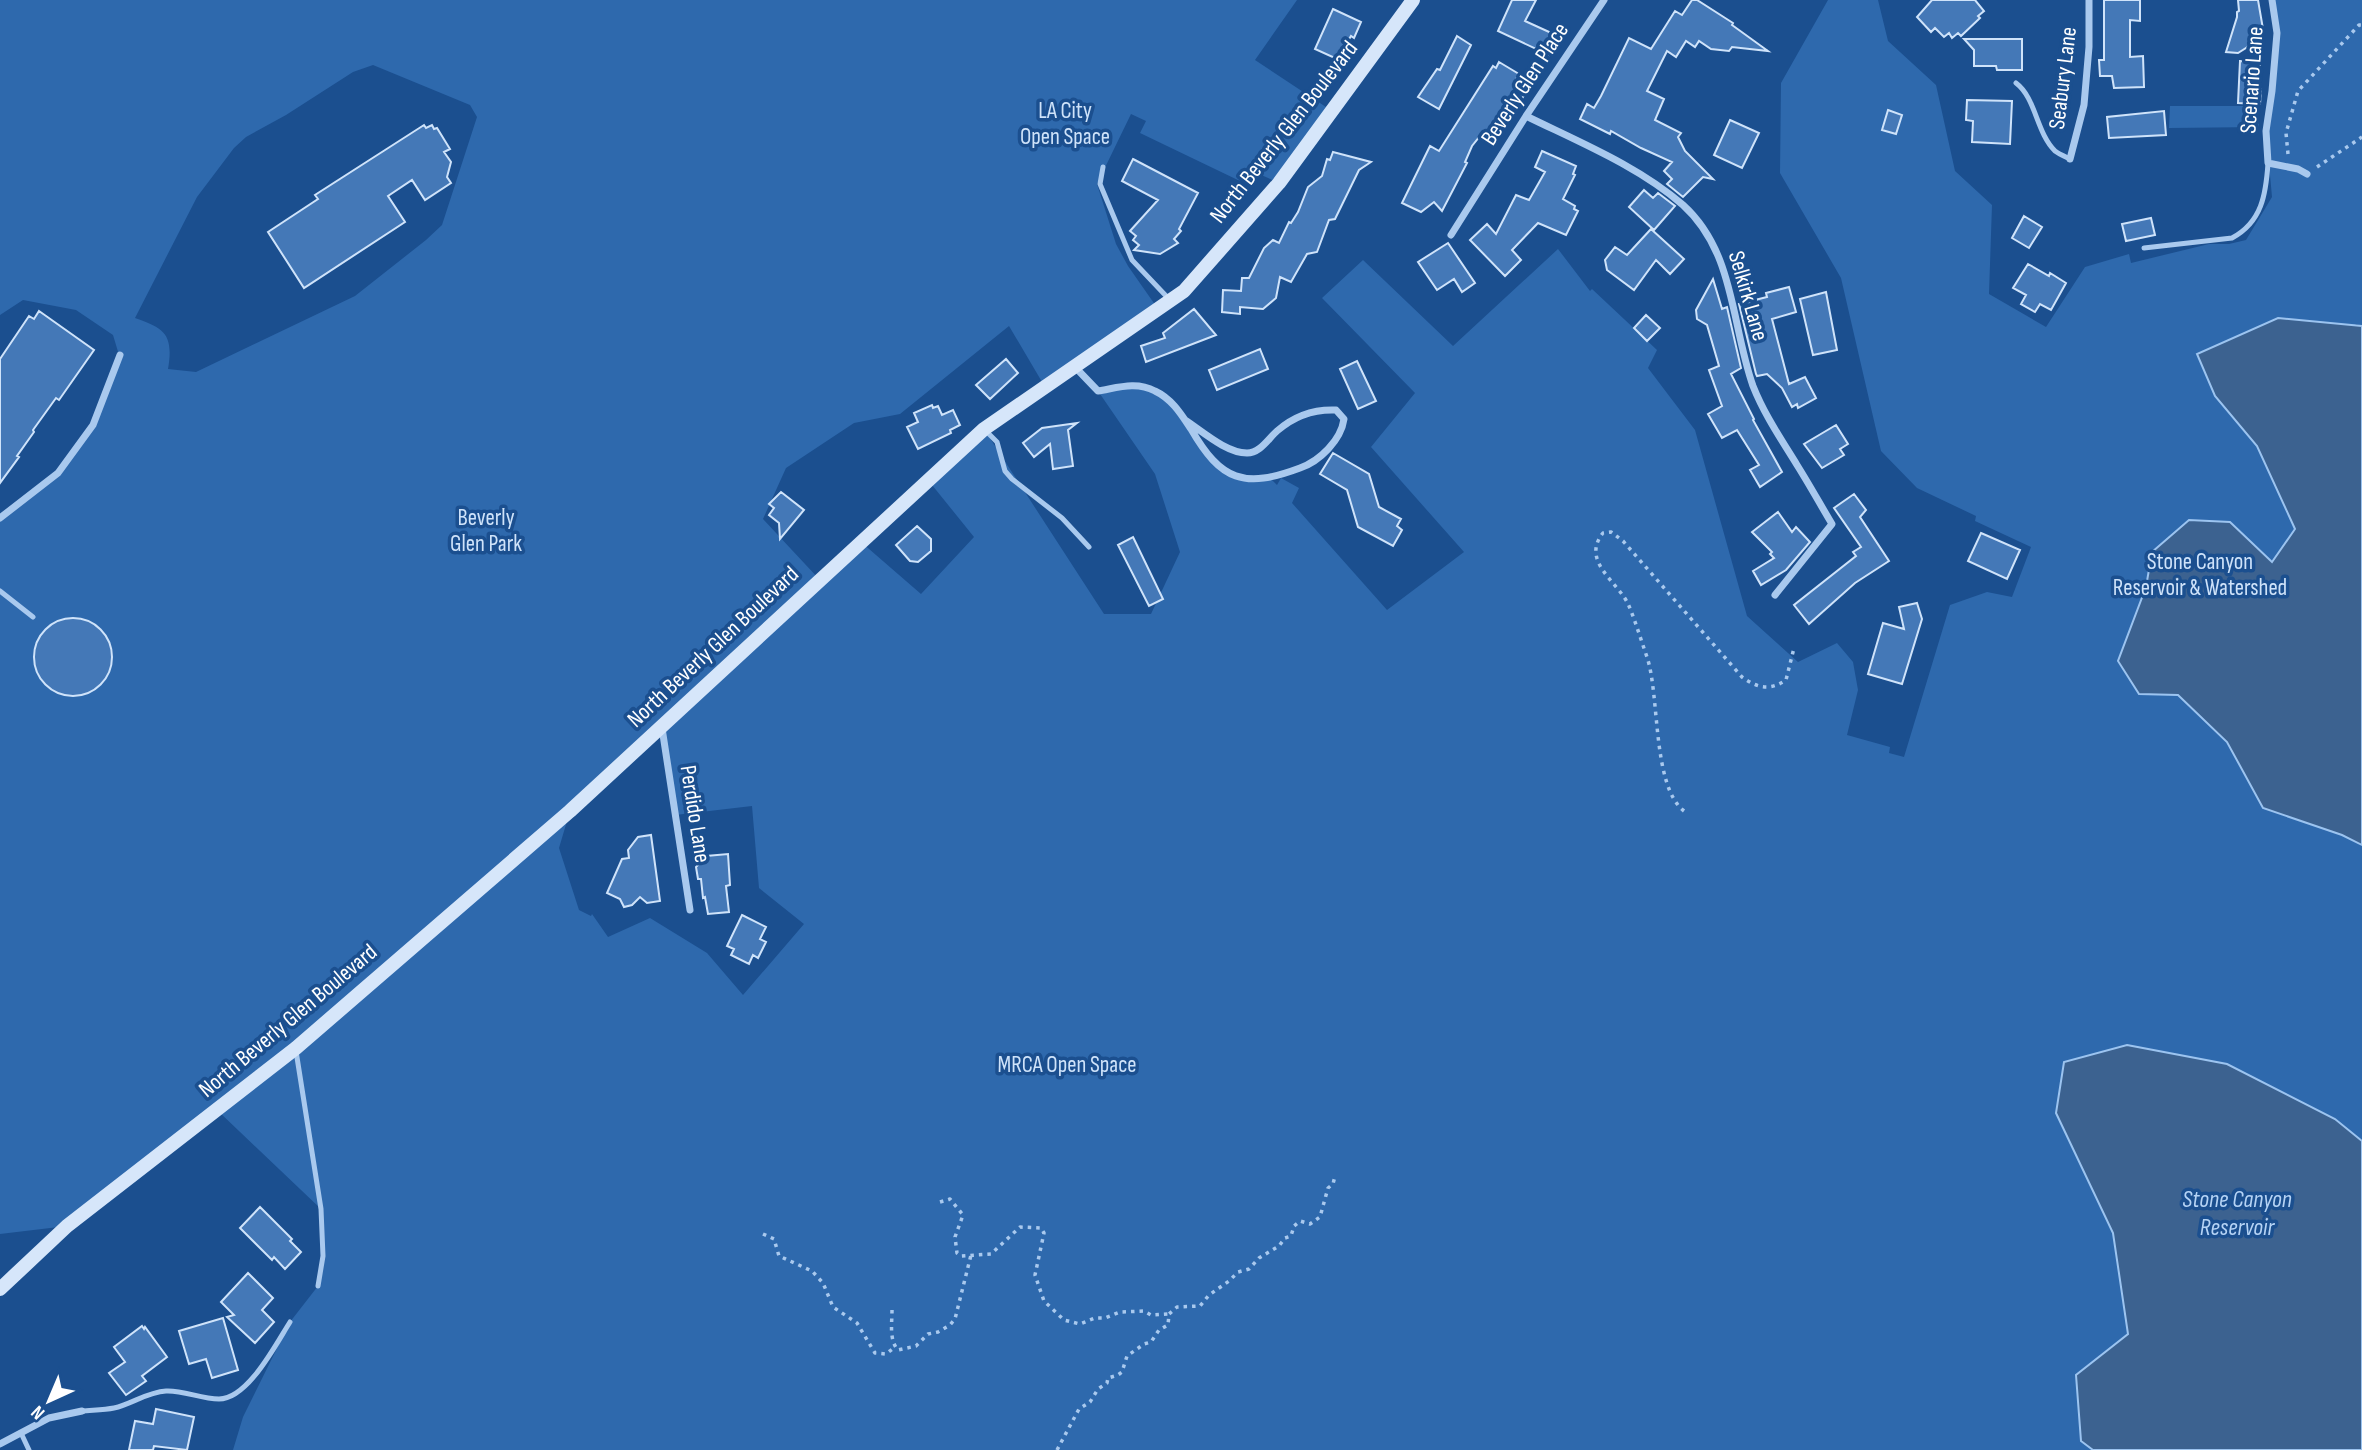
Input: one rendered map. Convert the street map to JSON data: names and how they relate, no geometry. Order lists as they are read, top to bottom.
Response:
{
  "streets": {
    "main road": ["North Beverly Glen Boulevard"],
    "street": [
      "Seabury Lane",
      "Scenario Lane",
      "Beverly Glen Place",
      "Selkirk Lane",
      "Perdido Lane"
    ]
  },
  "crossings": [
    ["Beverly Glen Place", "Selkirk Lane"],
    ["North Beverly Glen Boulevard", "Perdido Lane"]
  ],
  "water": ["Stone Canyon Reservoir"],
  "parks": [
    "LA City Open Space",
    "Beverly Glen Park",
    "Stone Canyon Reservoir & Watershed",
    "MRCA Open Space"
  ],
  "north": "bottom left"
}
